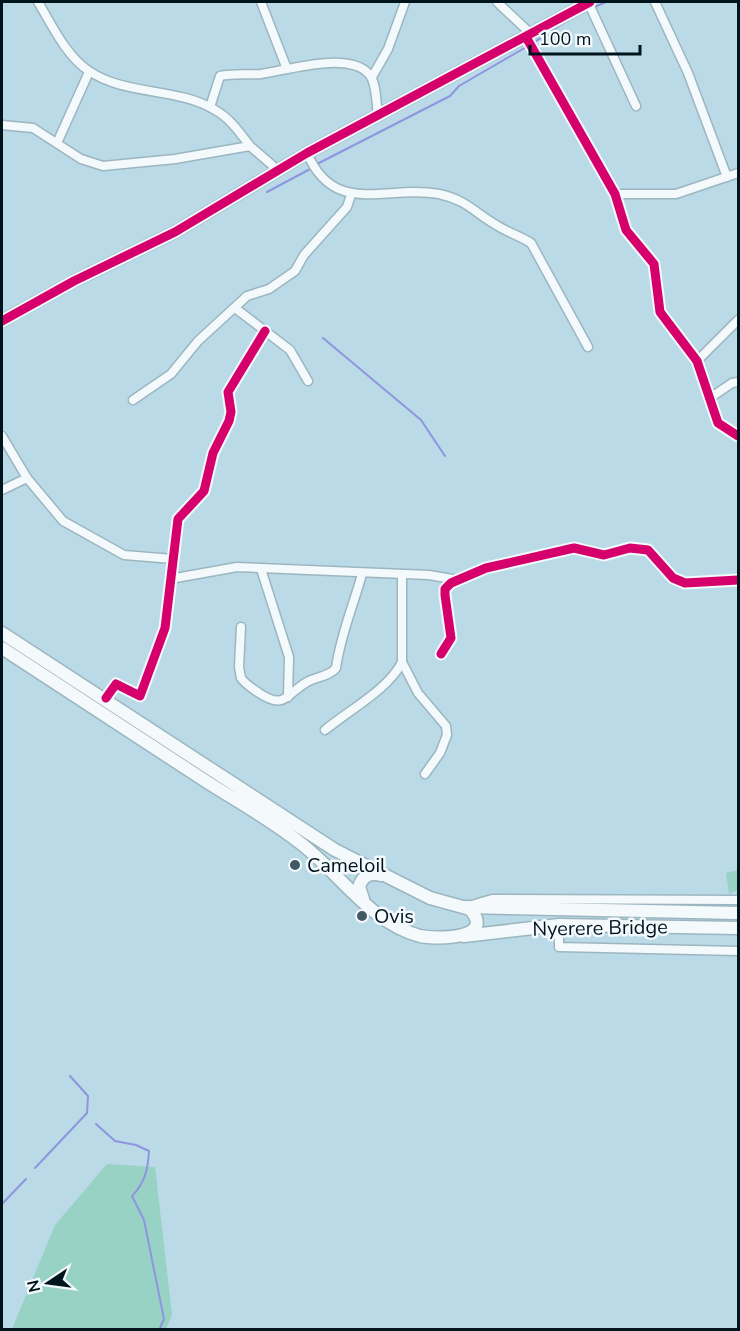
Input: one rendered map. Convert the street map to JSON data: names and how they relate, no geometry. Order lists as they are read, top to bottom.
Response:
{
  "streets": {
    "main road": ["Nyerere Bridge"]
  },
  "places": ["Cameloil", "Ovis"],
  "scale_bar": "100 m",
  "north": "left"
}
